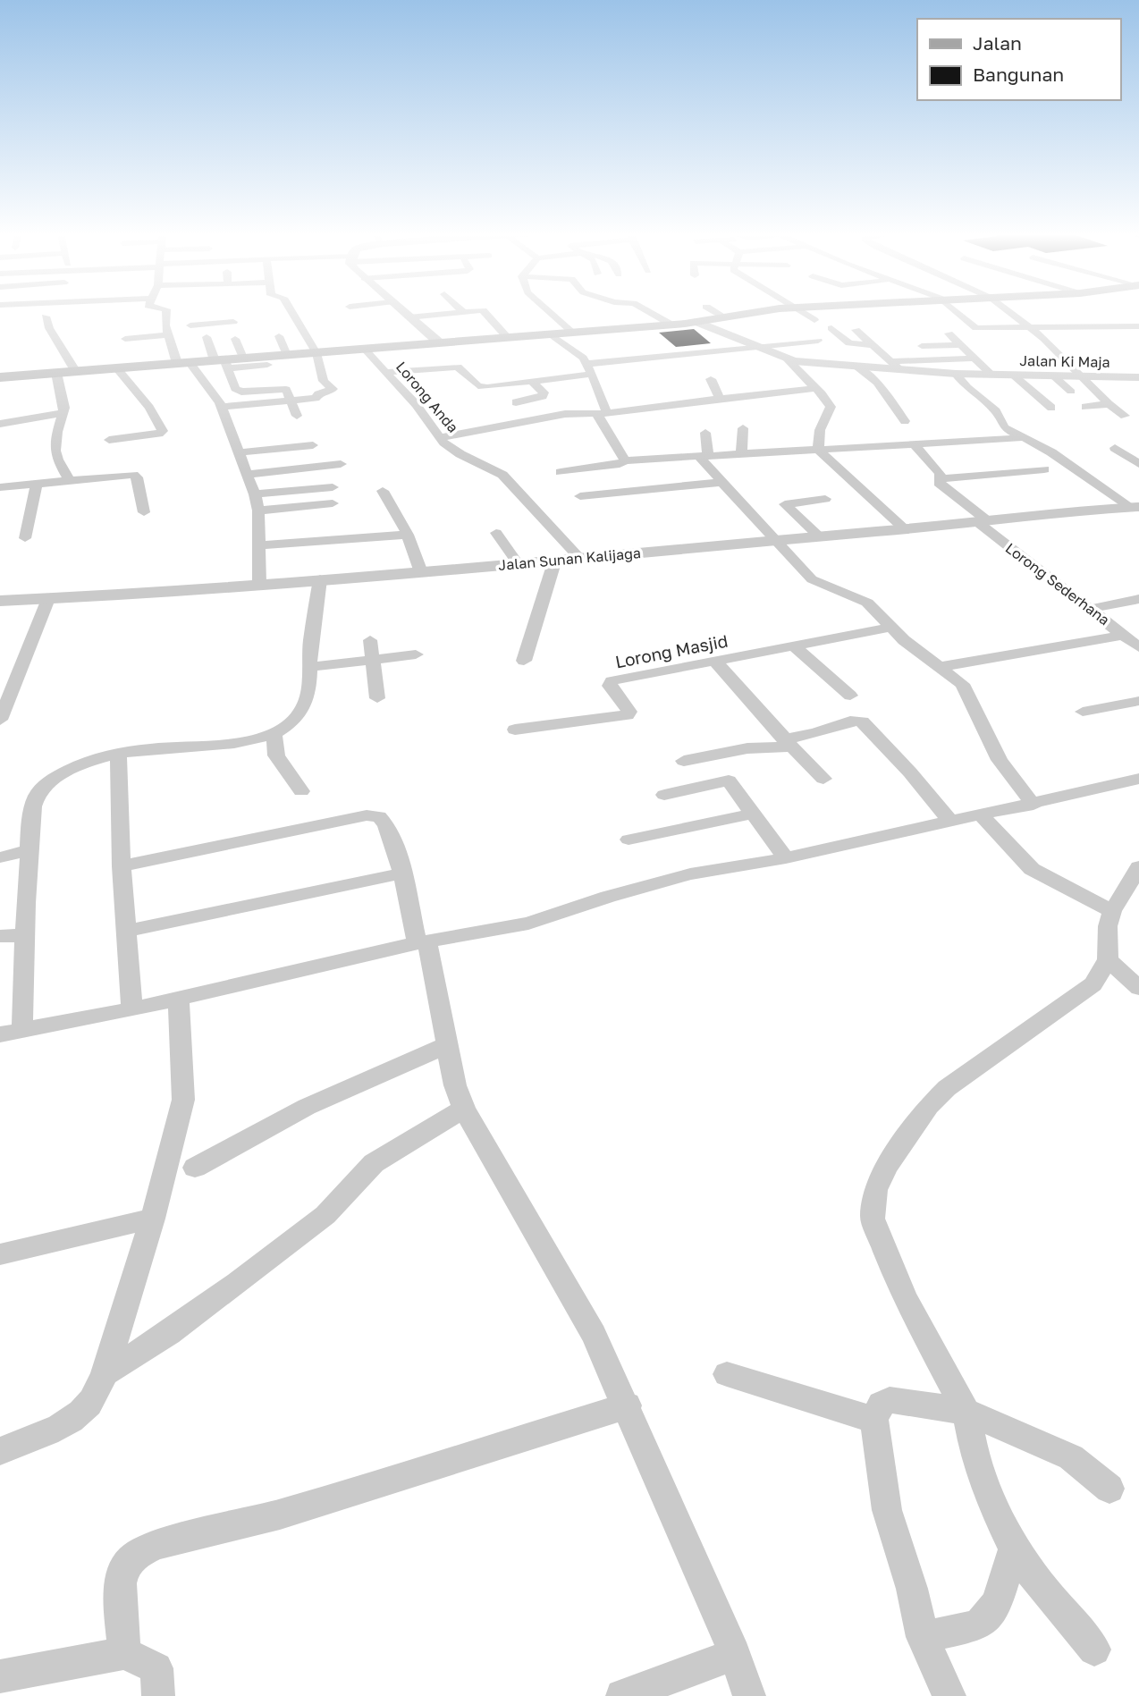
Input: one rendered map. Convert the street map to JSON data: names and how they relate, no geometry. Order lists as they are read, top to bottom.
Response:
{
  "streets": {
    "street": [
      "Jalan Ki Maja",
      "Lorong Anda",
      "Jalan Sunan Kalijaga",
      "Lorong Sederhana",
      "Lorong Masjid"
    ]
  },
  "crossings": [
    ["Lorong Anda", "Jalan Sunan Kalijaga"],
    ["Jalan Sunan Kalijaga", "Lorong Sederhana"]
  ],
  "legend": ["Jalan", "Bangunan"]
}
